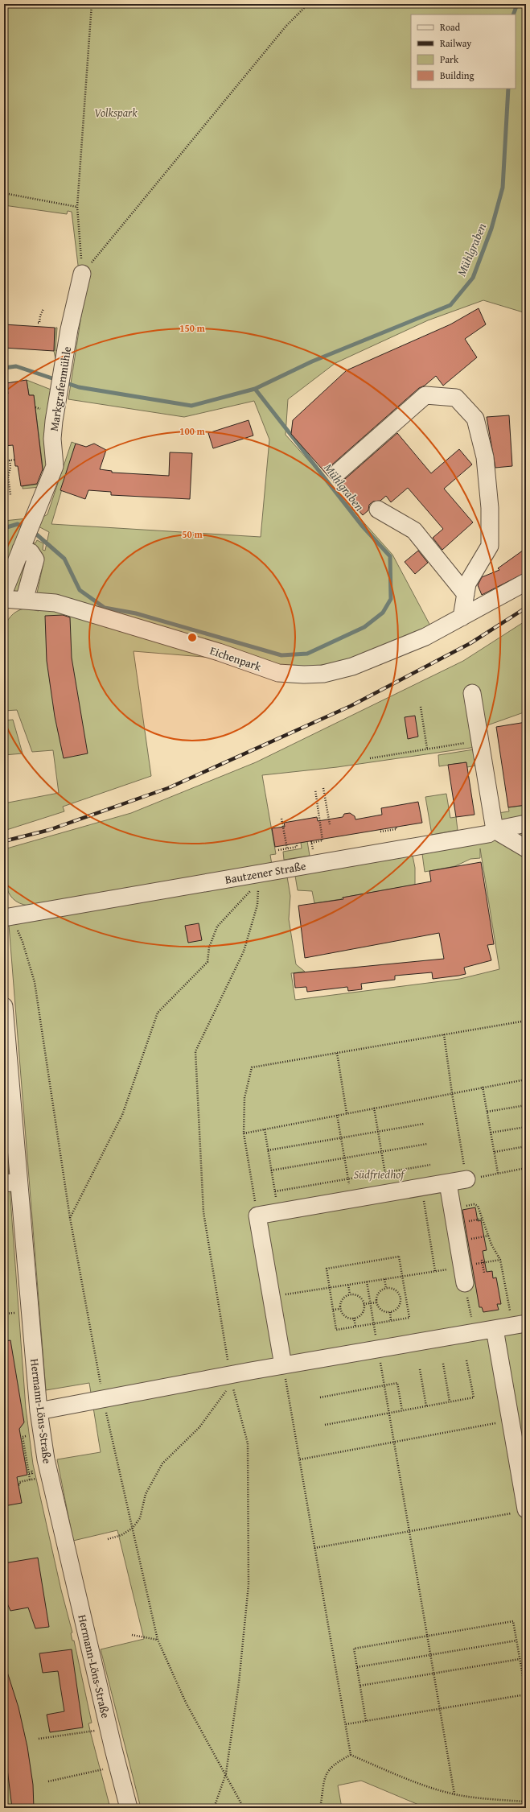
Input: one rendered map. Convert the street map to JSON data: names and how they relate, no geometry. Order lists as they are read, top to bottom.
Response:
{
  "streets": {
    "street": [
      "Markgrafenmühle",
      "Eichenpark",
      "Bautzener Straße",
      "Hermann-Löns-Straße"
    ]
  },
  "water": ["Mühlgraben"],
  "parks": ["Volkspark", "Südfriedhof"],
  "legend": [
    "Road",
    "Railway",
    "Park",
    "Building"
  ],
  "rings": ["150 m", "100 m", "50 m"]
}
